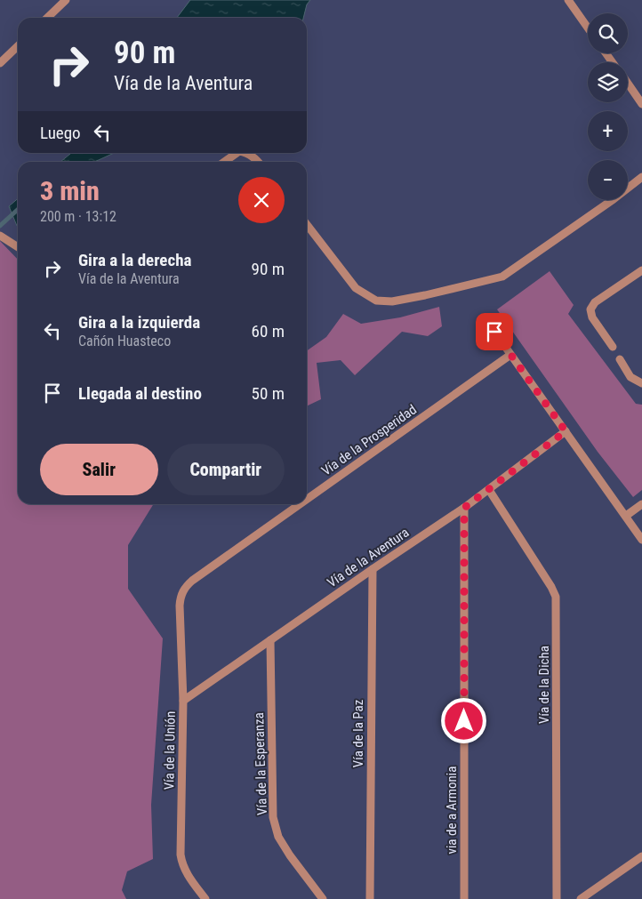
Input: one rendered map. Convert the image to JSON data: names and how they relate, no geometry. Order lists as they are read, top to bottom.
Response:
{
  "streets": {
    "street": [
      "Vía de la Prosperidad",
      "Vía de la Aventura",
      "Vía de la Dicha",
      "Vía de la Paz",
      "Vía de la Unión",
      "Vía de la Esperanza",
      "via de a Armonia"
    ]
  },
  "crossings": [
    ["Vía de la Prosperidad", "Vía de la Unión"],
    ["Vía de la Aventura", "Vía de la Dicha"],
    ["Vía de la Aventura", "Vía de la Paz"],
    ["Vía de la Aventura", "Vía de la Unión"],
    ["Vía de la Aventura", "Vía de la Esperanza"],
    ["Vía de la Aventura", "via de a Armonia"]
  ],
  "page": {
    "map_buttons": ["+", "−"],
    "turn": ["90 m", "Vía de la Aventura"],
    "then": "Luego",
    "heading": ["3 min", "200 m · 13:12"],
    "list": [
      {
        "name": "Gira a la derecha",
        "note": "Vía de la Aventura",
        "value": "90 m"
      },
      {
        "name": "Gira a la izquierda",
        "note": "Cañón Huasteco",
        "value": "60 m"
      },
      {
        "name": "Llegada al destino",
        "value": "50 m"
      }
    ],
    "buttons": ["Salir", "Compartir"]
  }
}
